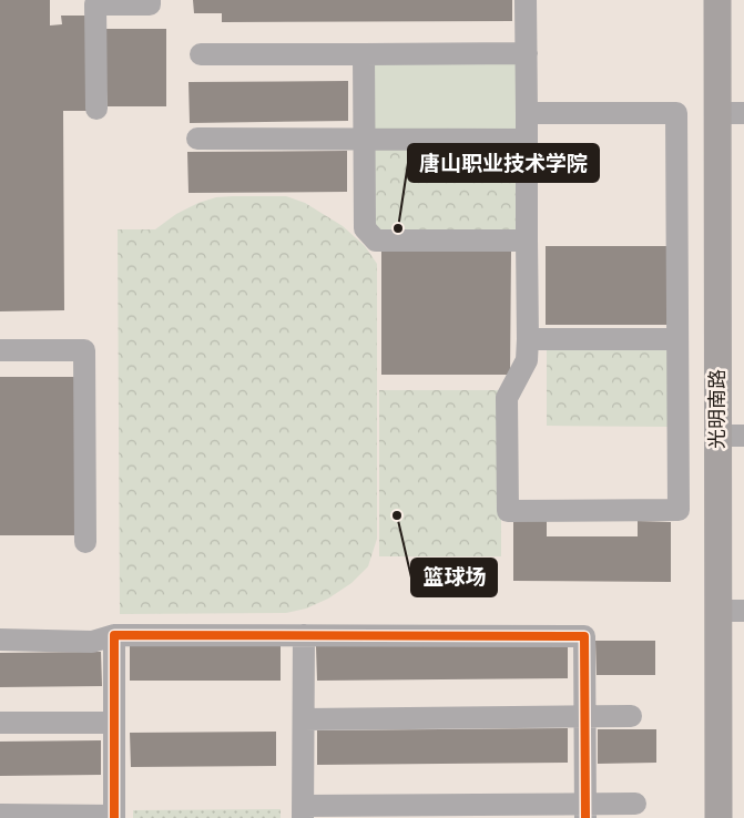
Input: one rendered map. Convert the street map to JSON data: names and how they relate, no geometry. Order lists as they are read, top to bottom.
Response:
{
  "streets": {
    "main road": ["光明南路"]
  },
  "places": ["唐山职业技术学院", "篮球场"]
}
